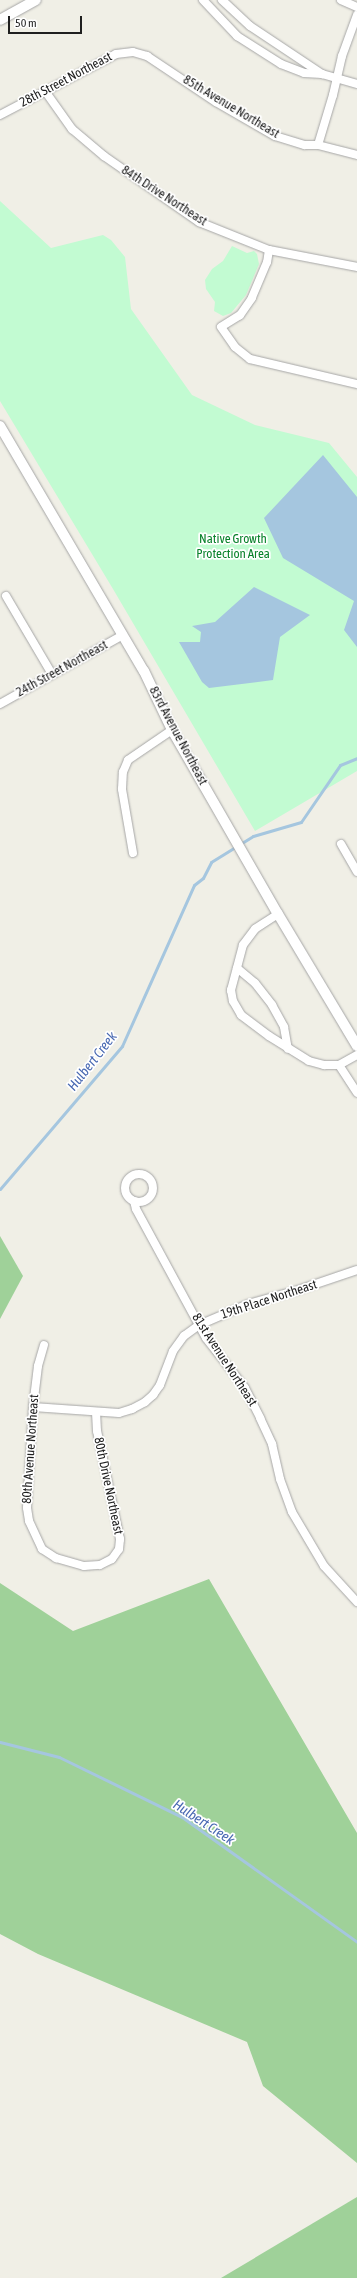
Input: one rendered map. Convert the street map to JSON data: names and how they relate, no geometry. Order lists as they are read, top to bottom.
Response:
{
  "streets": {
    "street": [
      "28th Street Northeast",
      "85th Avenue Northeast",
      "84th Drive Northeast",
      "24th Street Northeast",
      "83rd Avenue Northeast",
      "19th Place Northeast",
      "81st Avenue Northeast",
      "80th Avenue Northeast",
      "80th Drive Northeast"
    ]
  },
  "crossings": [
    ["28th Street Northeast", "85th Avenue Northeast"],
    ["28th Street Northeast", "84th Drive Northeast"],
    ["24th Street Northeast", "83rd Avenue Northeast"],
    ["19th Place Northeast", "81st Avenue Northeast"],
    ["19th Place Northeast", "80th Avenue Northeast"],
    ["19th Place Northeast", "80th Drive Northeast"],
    ["80th Avenue Northeast", "80th Drive Northeast"]
  ],
  "water": ["Hulbert Creek"],
  "parks": ["Native Growth Protection Area"],
  "scale_bar": "50 m"
}
